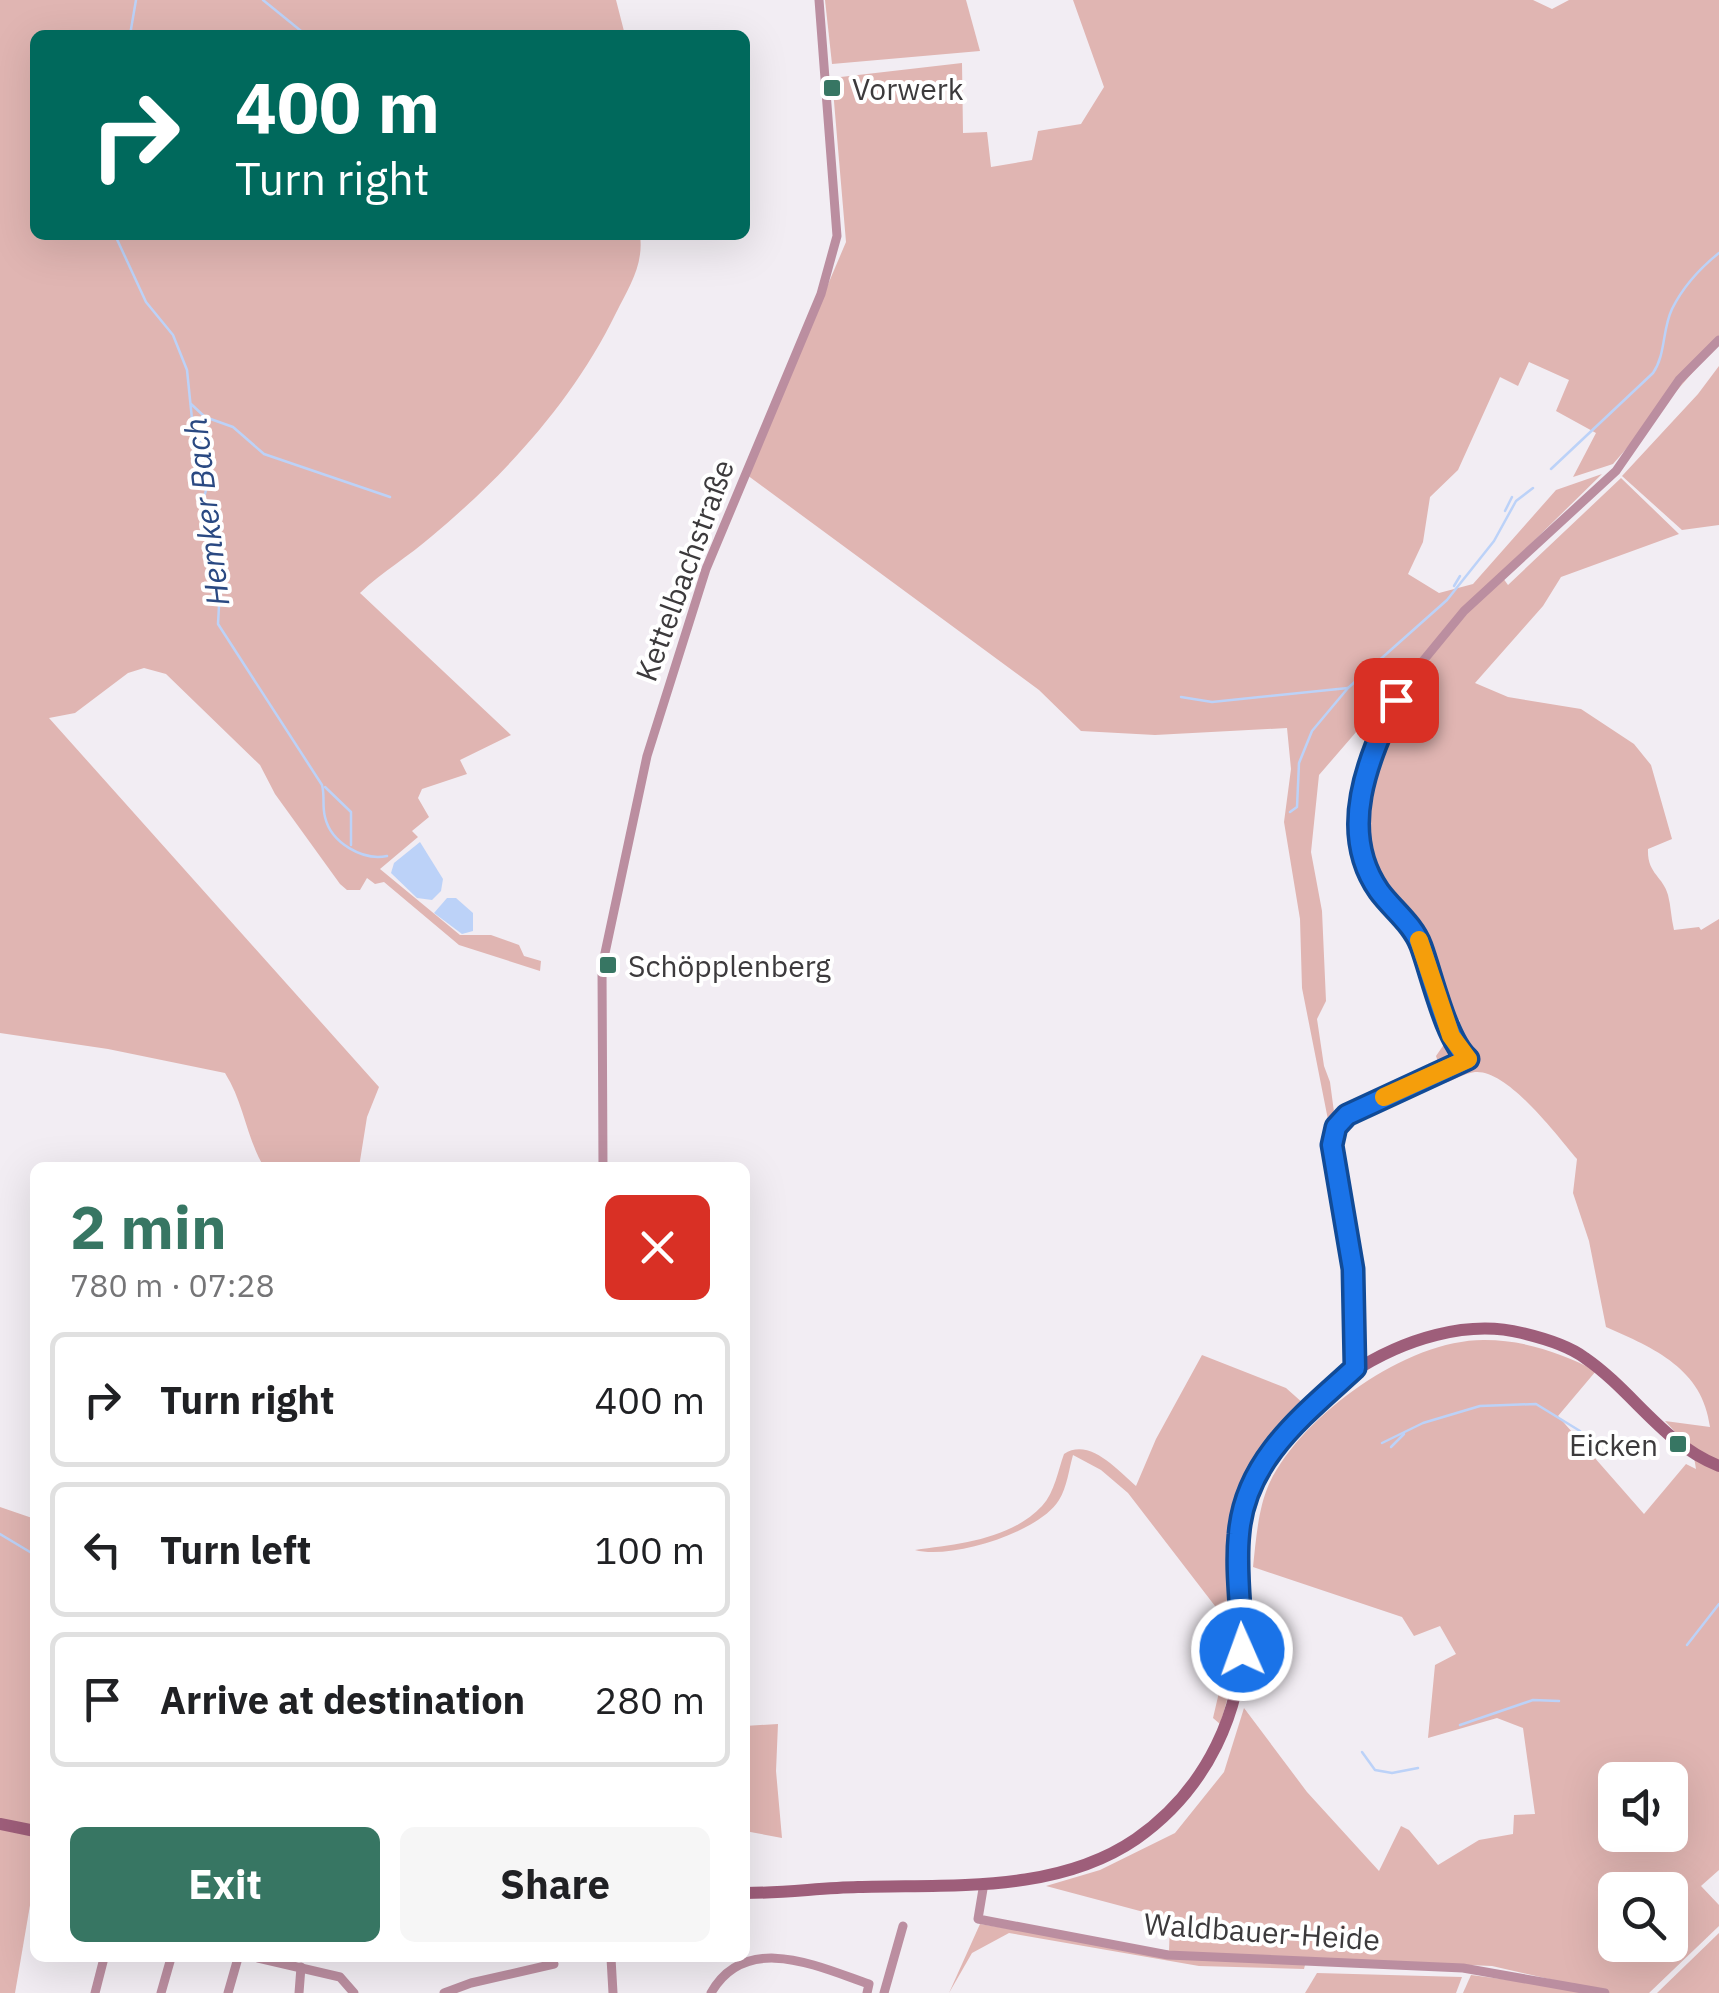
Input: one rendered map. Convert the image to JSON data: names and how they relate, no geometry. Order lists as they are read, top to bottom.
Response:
{
  "streets": {
    "street": ["Kettelbachstraße", "Waldbauer-Heide"]
  },
  "water": ["Hemker Bach"],
  "places": {
    "transit": ["Vorwerk", "Schöpplenberg", "Eicken"]
  },
  "page": {
    "turn": ["400 m", "Turn right"],
    "heading": ["2 min", "780 m · 07:28"],
    "list": [
      {
        "name": "Turn right",
        "value": "400 m"
      },
      {
        "name": "Turn left",
        "value": "100 m"
      },
      {
        "name": "Arrive at destination",
        "value": "280 m"
      }
    ],
    "buttons": ["Exit", "Share"]
  }
}
